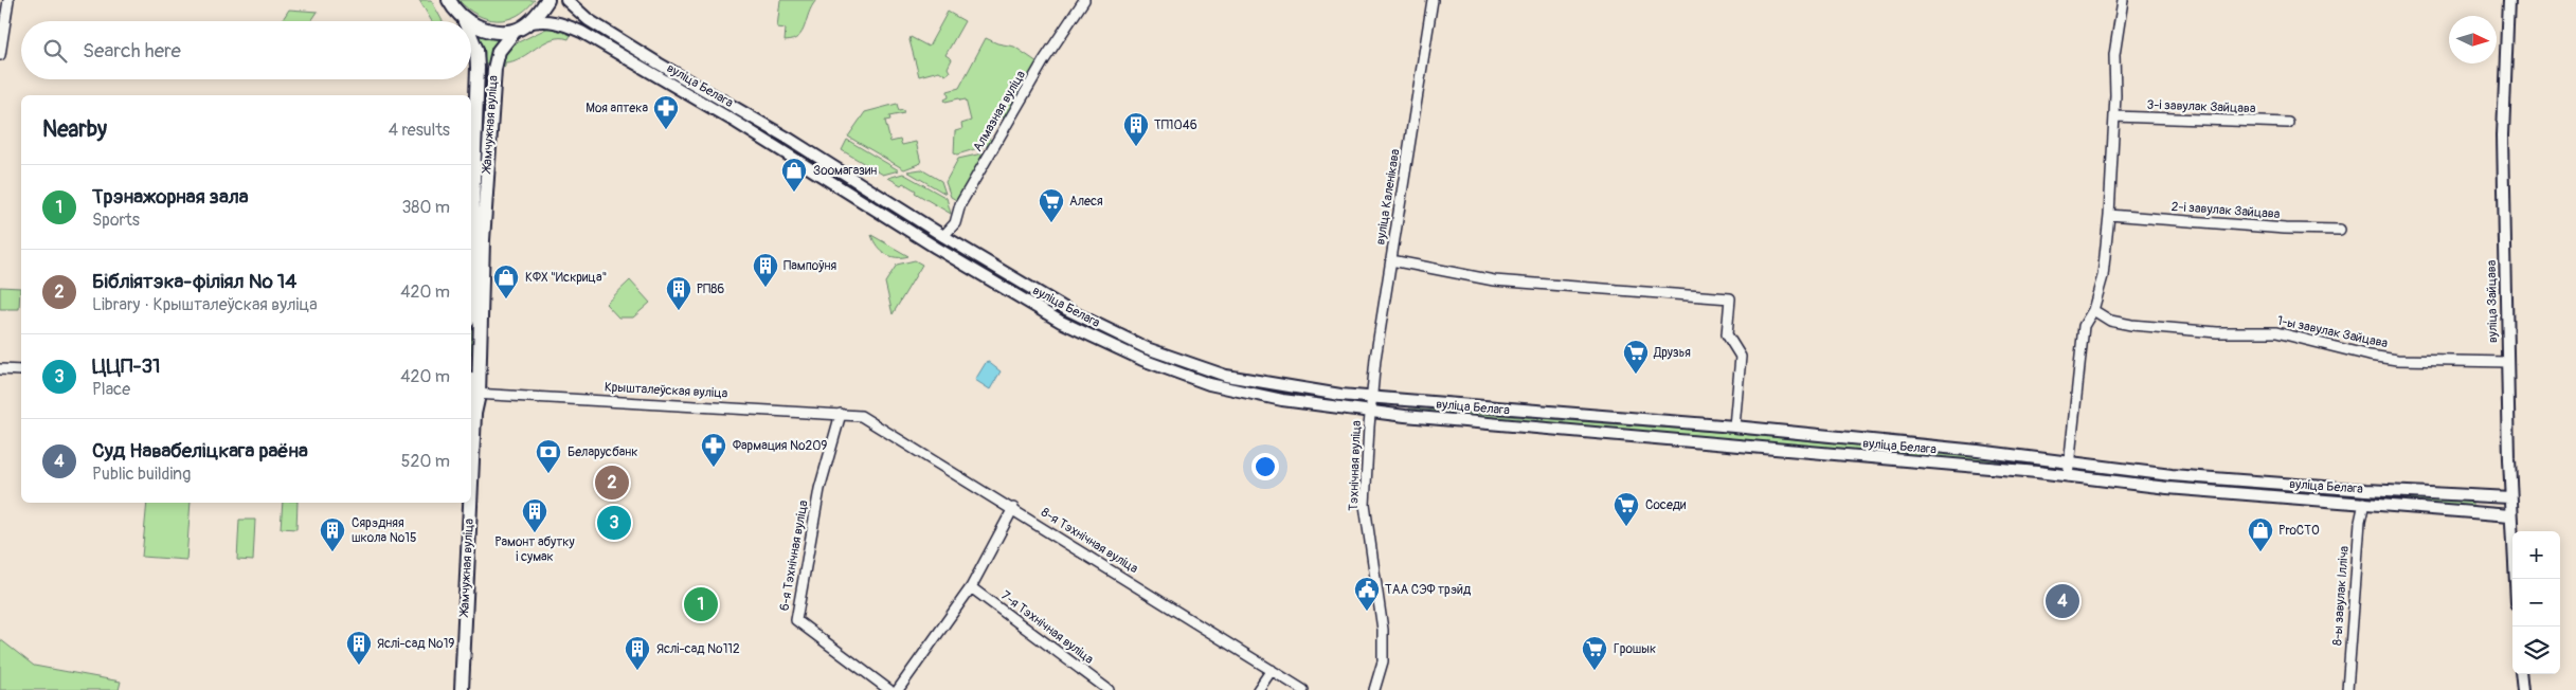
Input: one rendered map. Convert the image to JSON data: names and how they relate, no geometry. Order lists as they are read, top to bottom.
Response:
{
  "streets": {
    "main road": ["Жамчужная вуліца"],
    "street": [
      "вуліца Белага",
      "3-і завулак Зайцава",
      "Алмазная вуліца",
      "вуліца Каленікава",
      "2-і завулак Зайцава",
      "вуліца Зайцава",
      "1-ы завулак Зайцава",
      "Крышталеўская вуліца",
      "Тэхнічная вуліца",
      "8-я Тэхнічная вуліца",
      "6-я Тэхнічная вуліца",
      "8-ы завулак Ілліча",
      "7-я Тэхнічная вуліца"
    ]
  },
  "crossings": [
    ["вуліца Белага", "Алмазная вуліца"],
    ["вуліца Белага", "вуліца Каленікава"],
    ["вуліца Белага", "вуліца Зайцава"],
    ["вуліца Белага", "Тэхнічная вуліца"],
    ["вуліца Белага", "8-ы завулак Ілліча"],
    ["Жамчужная вуліца", "Крышталеўская вуліца"],
    ["вуліца Каленікава", "Тэхнічная вуліца"],
    ["вуліца Зайцава", "1-ы завулак Зайцава"],
    ["Крышталеўская вуліца", "8-я Тэхнічная вуліца"],
    ["Крышталеўская вуліца", "6-я Тэхнічная вуліца"]
  ],
  "places": {
    "pharmacy": ["Моя аптека", "Фармация №209"],
    "building": [
      "ТП1046",
      "Пампоўня",
      "РП86",
      "Рамонт абутку і сумак",
      "Сярэдняя школа №15",
      "Яслі-сад №19",
      "Яслі-сад №112"
    ],
    "shop": ["Зоомагазин", "КФХ \"Искрица\"", "ProСТО"],
    "supermarket": [
      "Алеся",
      "Друзья",
      "Соседи",
      "Грошык"
    ],
    "bank": ["Беларусбанк"],
    "public building": ["ТАА СЭФ трэйд"]
  },
  "north": "right",
  "page": {
    "search": "Search here",
    "heading": ["Nearby", "4 results"],
    "list": [
      {
        "mark": "1",
        "name": "Трэнажорная зала",
        "note": "Sports",
        "value": "380 m"
      },
      {
        "mark": "2",
        "name": "Бібліятэка-філіял № 14",
        "note": "Library · Крышталеўская вуліца",
        "value": "420 m"
      },
      {
        "mark": "3",
        "name": "ЦЦП-31",
        "note": "Place",
        "value": "420 m"
      },
      {
        "mark": "4",
        "name": "Суд Навабеліцкага раёна",
        "note": "Public building",
        "value": "520 m"
      }
    ],
    "pins": [
      "2",
      "3",
      "4",
      "1"
    ],
    "map_buttons": ["+", "−"]
  }
}
